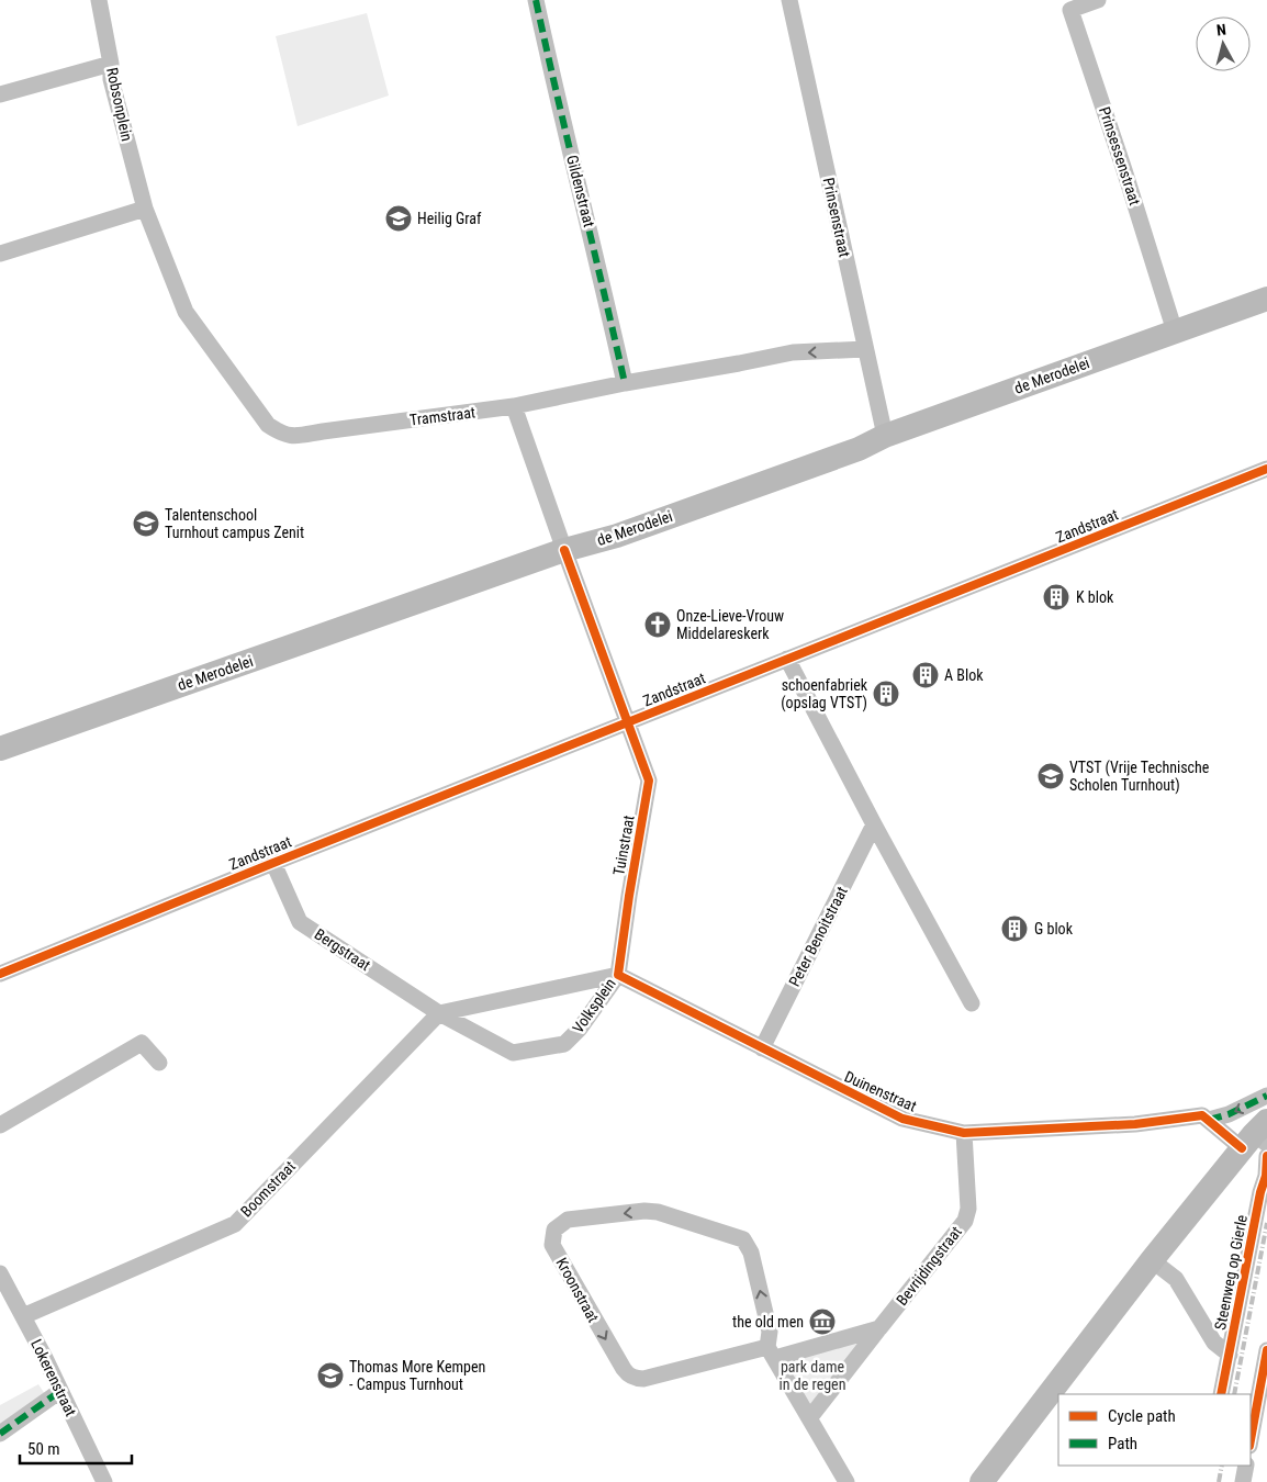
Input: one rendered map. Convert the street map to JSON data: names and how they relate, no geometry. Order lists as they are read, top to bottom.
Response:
{
  "streets": {
    "street": [
      "Robsonplein",
      "Prinsessenstraat",
      "Gildenstraat",
      "Prinsenstraat",
      "de Merodelei",
      "Tramstraat",
      "Zandstraat",
      "Tuinstraat",
      "Peter Benoitstraat",
      "Bergstraat",
      "Volksplein",
      "Duinenstraat",
      "Boomstraat",
      "Bevrijdingstraat",
      "Steenweg op Gierle",
      "Kroonstraat",
      "Lokerenstraat"
    ]
  },
  "crossings": [
    ["Robsonplein", "Tramstraat"],
    ["Prinsessenstraat", "de Merodelei"],
    ["Gildenstraat", "Tramstraat"],
    ["Prinsenstraat", "de Merodelei"],
    ["Prinsenstraat", "Tramstraat"],
    ["de Merodelei", "Tuinstraat"],
    ["Tramstraat", "Tuinstraat"],
    ["Zandstraat", "Tuinstraat"],
    ["Zandstraat", "Bergstraat"],
    ["Tuinstraat", "Volksplein"],
    ["Tuinstraat", "Duinenstraat"],
    ["Peter Benoitstraat", "Duinenstraat"],
    ["Bergstraat", "Volksplein"],
    ["Bergstraat", "Boomstraat"],
    ["Volksplein", "Duinenstraat"],
    ["Volksplein", "Boomstraat"],
    ["Duinenstraat", "Bevrijdingstraat"],
    ["Boomstraat", "Lokerenstraat"]
  ],
  "parks": ["park dame in de regen"],
  "places": {
    "school or university": [
      "Heilig Graf",
      "Talentenschool Turnhout campus Zenit",
      "VTST (Vrije Technische Scholen Turnhout)",
      "Thomas More Kempen - Campus Turnhout"
    ],
    "building": [
      "K blok",
      "A Blok",
      "schoenfabriek (opslag VTST)",
      "G blok"
    ],
    "church": ["Onze-Lieve-Vrouw Middelareskerk"],
    "museum": ["the old men"]
  },
  "legend": ["Cycle path", "Path"],
  "scale_bar": "50 m",
  "north": "top"
}
